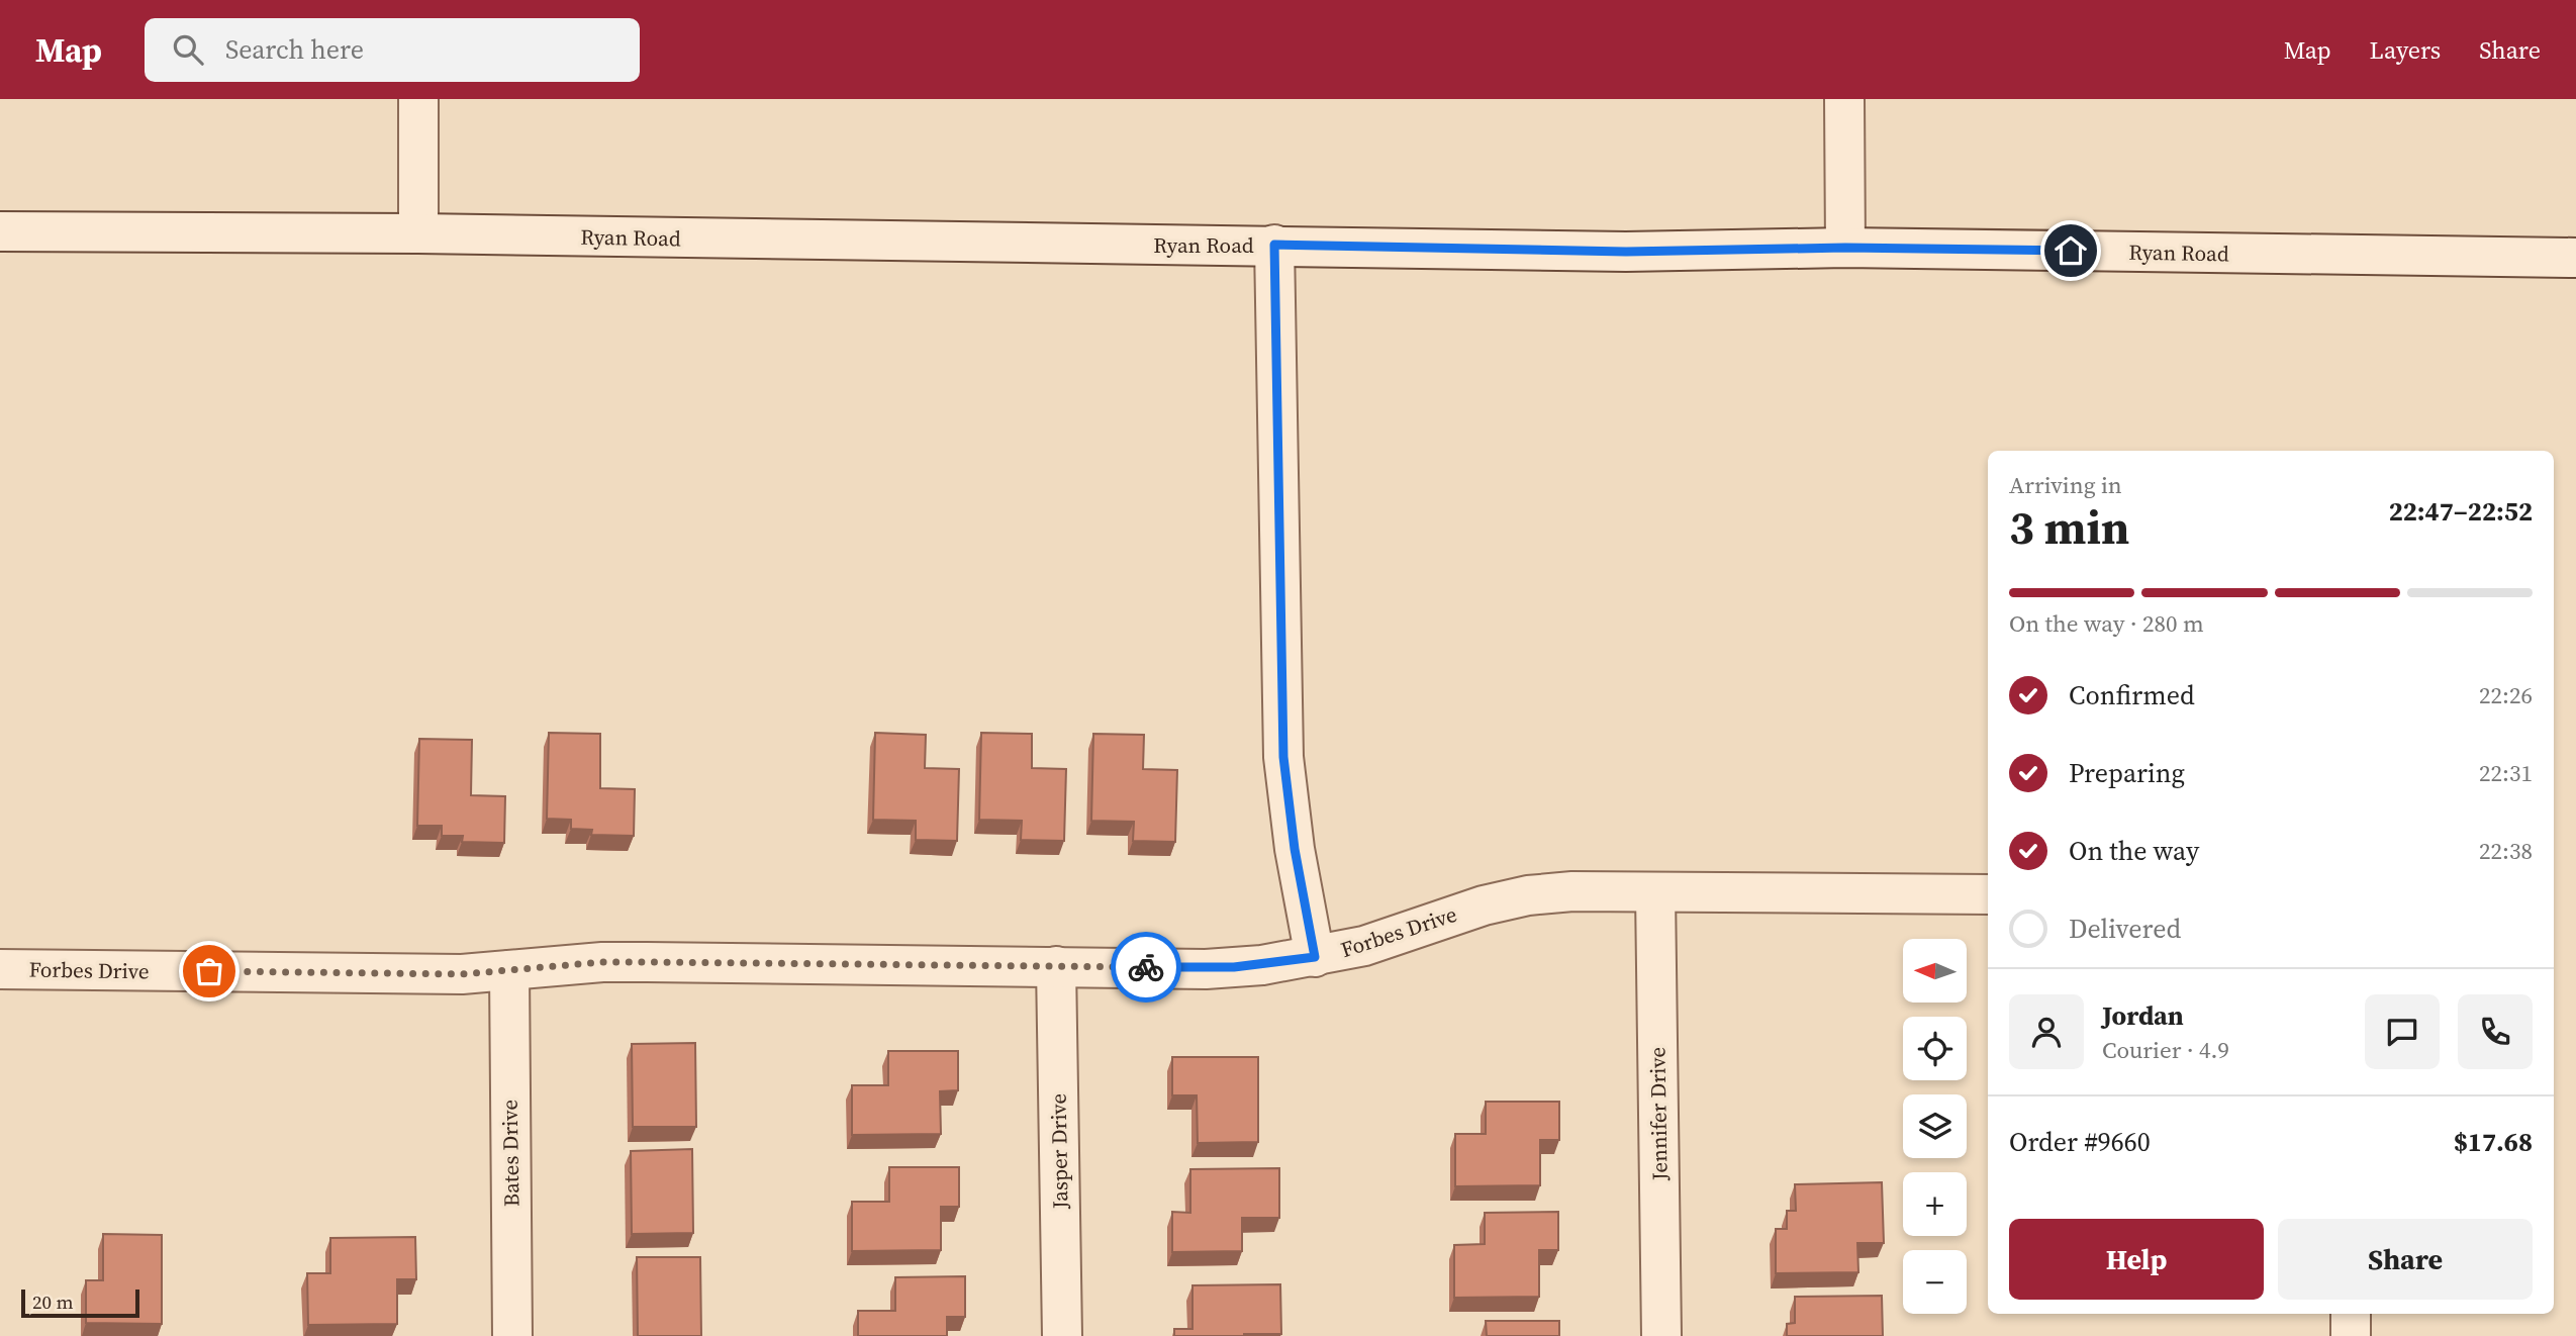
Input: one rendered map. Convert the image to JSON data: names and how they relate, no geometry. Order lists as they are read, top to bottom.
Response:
{
  "streets": {
    "street": [
      "Ryan Road",
      "Forbes Drive",
      "Jennifer Drive",
      "Jasper Drive",
      "Bates Drive"
    ]
  },
  "crossings": [
    ["Forbes Drive", "Jennifer Drive"],
    ["Forbes Drive", "Jasper Drive"],
    ["Forbes Drive", "Bates Drive"]
  ],
  "scale_bar": "20 m",
  "north": "left",
  "page": {
    "header": "Map",
    "search": "Search here",
    "nav": ["Map", "Layers", "Share"],
    "heading": ["3 min", "Arriving in", "22:47–22:52"],
    "panel": [
      "Jordan",
      "Courier · 4.9",
      "Order #9660",
      "$17.68"
    ],
    "bar": "On the way · 280 m",
    "list": [
      ["Confirmed", "22:26"],
      ["Preparing", "22:31"],
      ["On the way", "22:38"],
      "Delivered"
    ],
    "map_buttons": ["+", "−"],
    "buttons": ["Help", "Share"],
    "scale": "20 m"
  }
}
